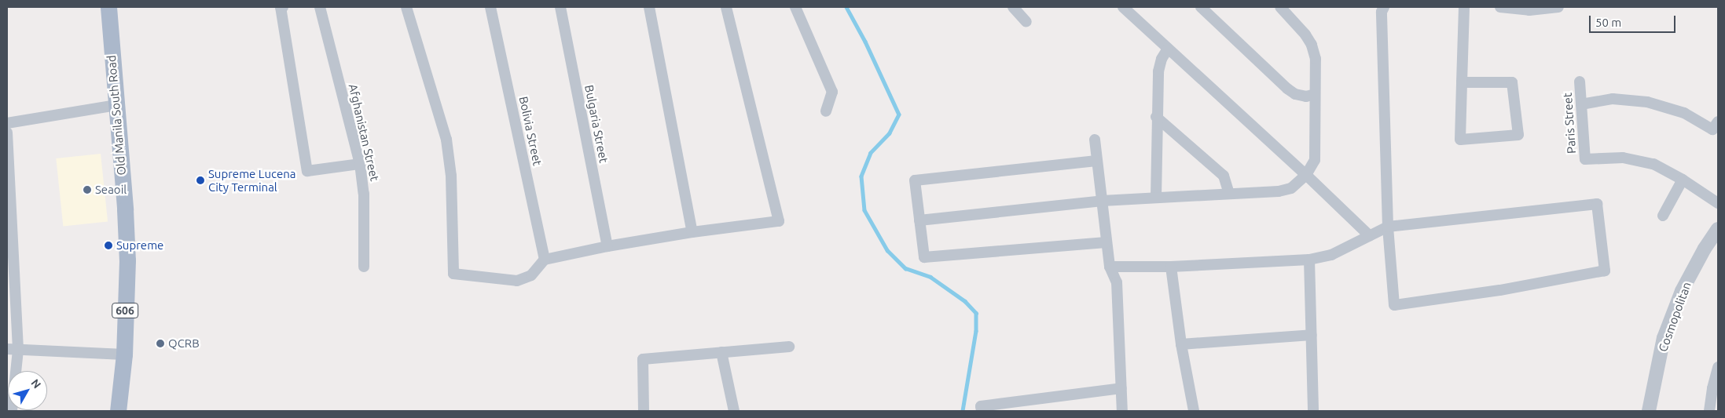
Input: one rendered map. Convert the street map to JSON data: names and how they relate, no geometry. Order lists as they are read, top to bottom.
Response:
{
  "streets": {
    "main road": ["Old Manila South Road", "606"],
    "street": [
      "Paris Street",
      "Bulgaria Street",
      "Bolivia Street",
      "Afghanistan Street",
      "Cosmopolitan"
    ]
  },
  "places": [
    "Supreme Lucena City Terminal",
    "Seaoil",
    "Supreme",
    "QCRB"
  ],
  "scale_bar": "50 m",
  "north": "top right"
}
